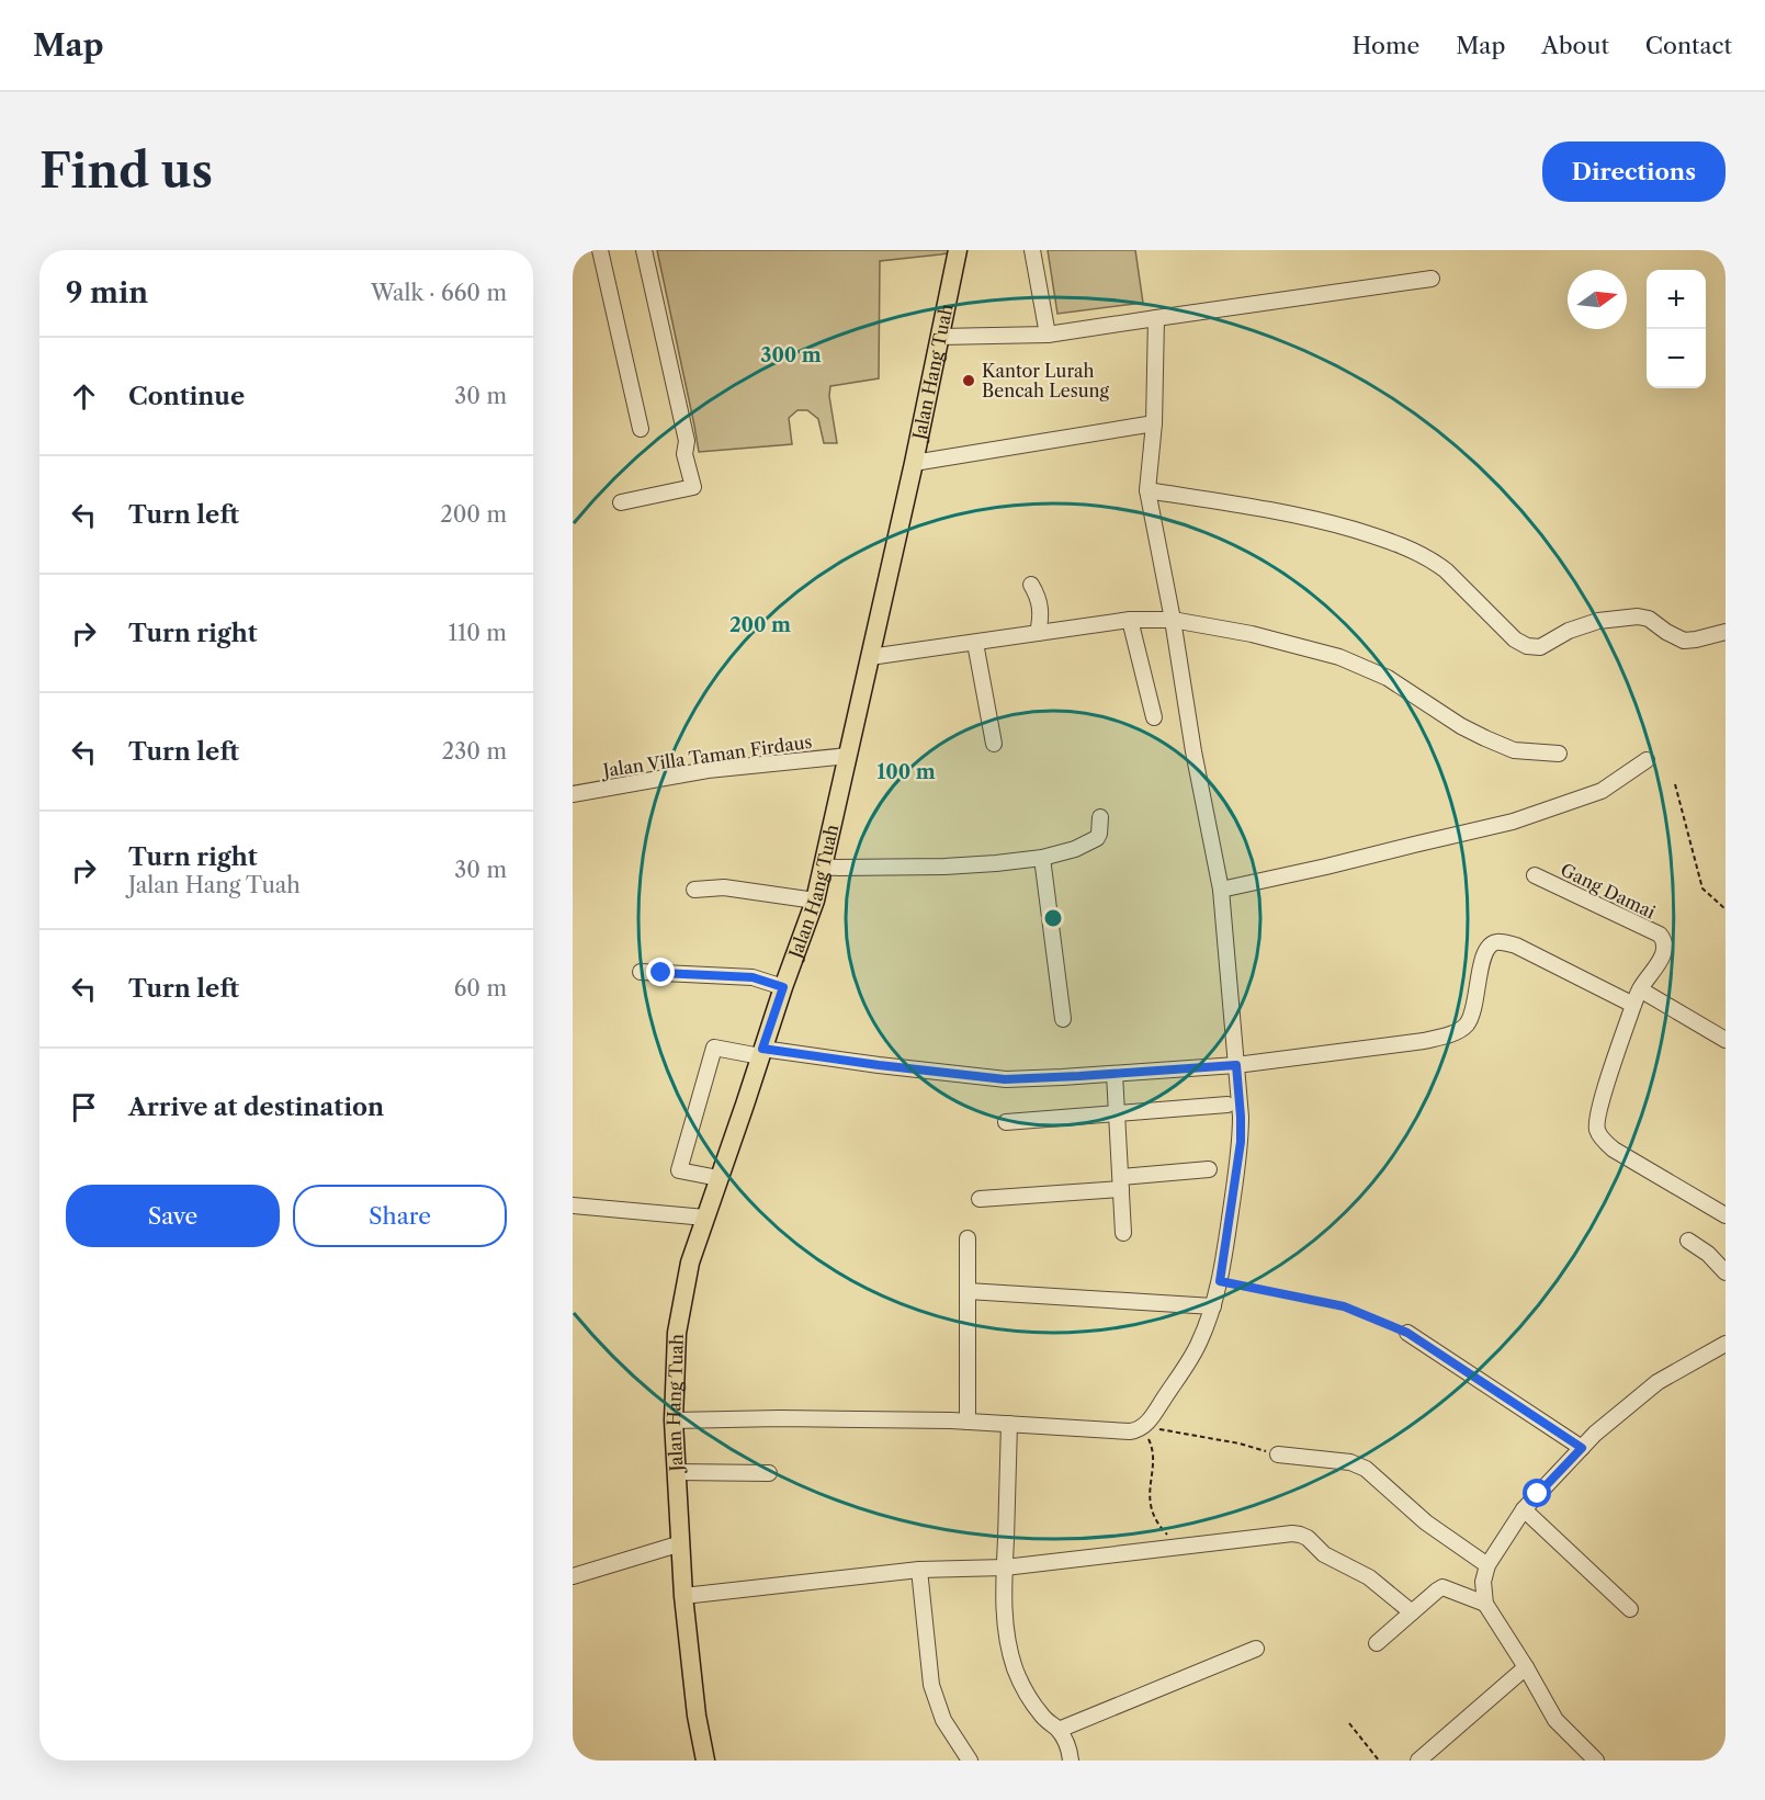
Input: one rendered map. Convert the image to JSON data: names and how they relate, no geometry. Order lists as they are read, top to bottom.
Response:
{
  "streets": {
    "main road": ["Jalan Hang Tuah"],
    "street": ["Jalan Villa Taman Firdaus", "Gang Damai"]
  },
  "crossings": [
    ["Jalan Hang Tuah", "Jalan Villa Taman Firdaus"]
  ],
  "places": ["Kantor Lurah Bencah Lesung"],
  "north": "right",
  "page": {
    "header": "Map",
    "nav": [
      "Home",
      "Map",
      "About",
      "Contact"
    ],
    "buttons": [
      "Directions",
      ["Save", "Share"]
    ],
    "title": "Find us",
    "heading": ["9 min", "Walk · 660 m"],
    "map_buttons": ["+", "−"],
    "list": [
      ["Continue", "30 m"],
      ["Turn left", "200 m"],
      ["Turn right", "110 m"],
      ["Turn left", "230 m"],
      ["Turn right", "Jalan Hang Tuah", "30 m"],
      ["Turn left", "60 m"],
      "Arrive at destination"
    ]
  },
  "rings": ["300 m", "200 m", "100 m"]
}
